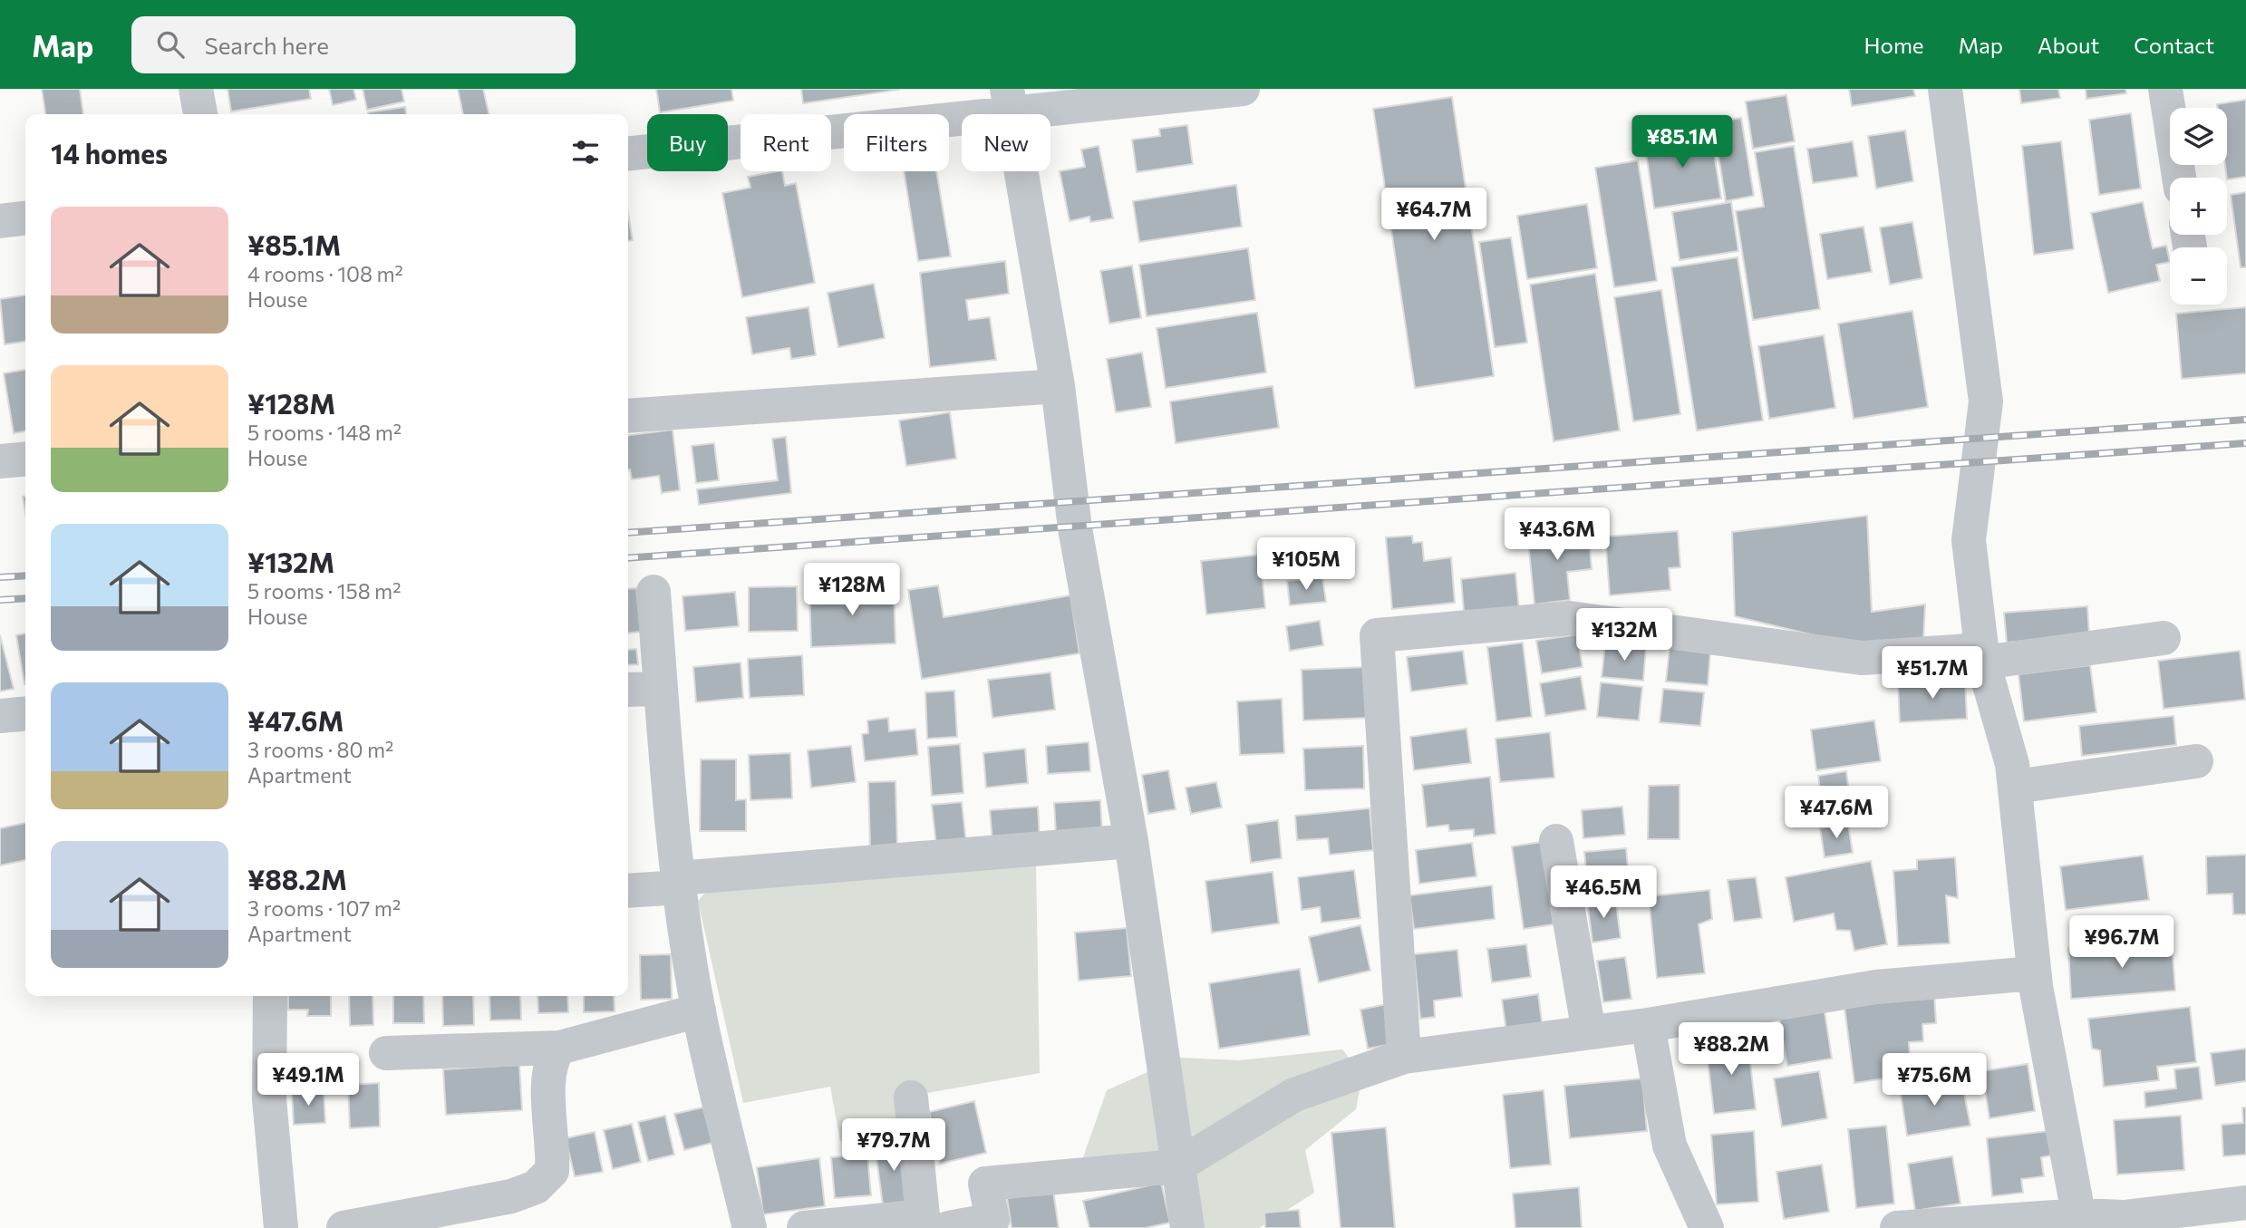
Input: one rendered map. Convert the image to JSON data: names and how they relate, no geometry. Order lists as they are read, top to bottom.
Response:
{
  "page": {
    "header": "Map",
    "search": "Search here",
    "nav": [
      "Home",
      "Map",
      "About",
      "Contact"
    ],
    "map_buttons": ["+", "−"],
    "chip": [
      "Buy",
      "Rent",
      "Filters",
      "New"
    ],
    "heading": "14 homes",
    "price": [
      "¥85.1M",
      "¥64.7M",
      "¥43.6M",
      "¥105M",
      "¥128M",
      "¥132M",
      "¥51.7M",
      "¥47.6M",
      "¥46.5M",
      "¥96.7M",
      "¥88.2M",
      "¥49.1M",
      "¥75.6M",
      "¥79.7M"
    ],
    "list": [
      {
        "name": "¥85.1M",
        "note": "4 rooms · 108 m² · House"
      },
      {
        "name": "¥128M",
        "note": "5 rooms · 148 m² · House"
      },
      {
        "name": "¥132M",
        "note": "5 rooms · 158 m² · House"
      },
      {
        "name": "¥47.6M",
        "note": "3 rooms · 80 m² · Apartment"
      },
      {
        "name": "¥88.2M",
        "note": "3 rooms · 107 m² · Apartment"
      }
    ]
  }
}
